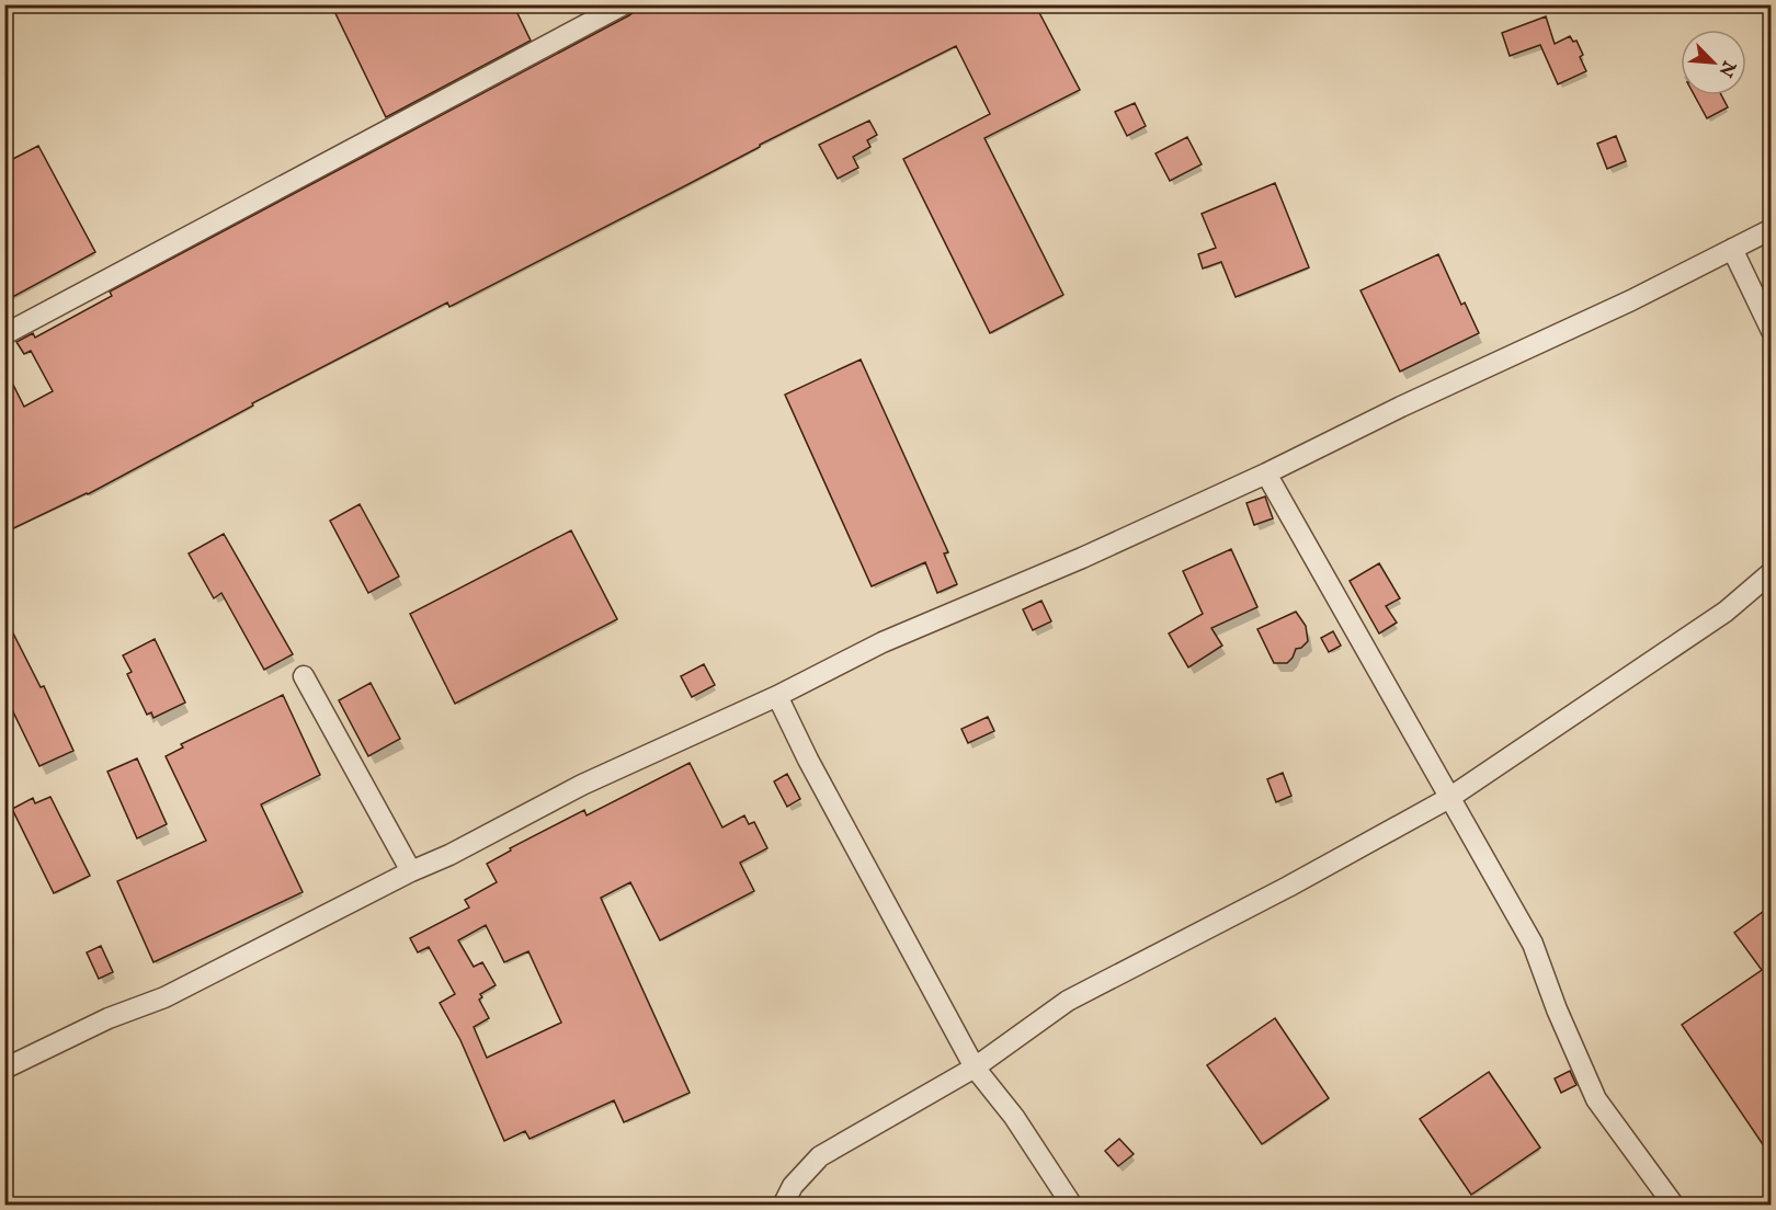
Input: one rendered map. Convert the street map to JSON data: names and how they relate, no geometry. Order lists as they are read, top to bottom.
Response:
{
  "north": "bottom right"
}
